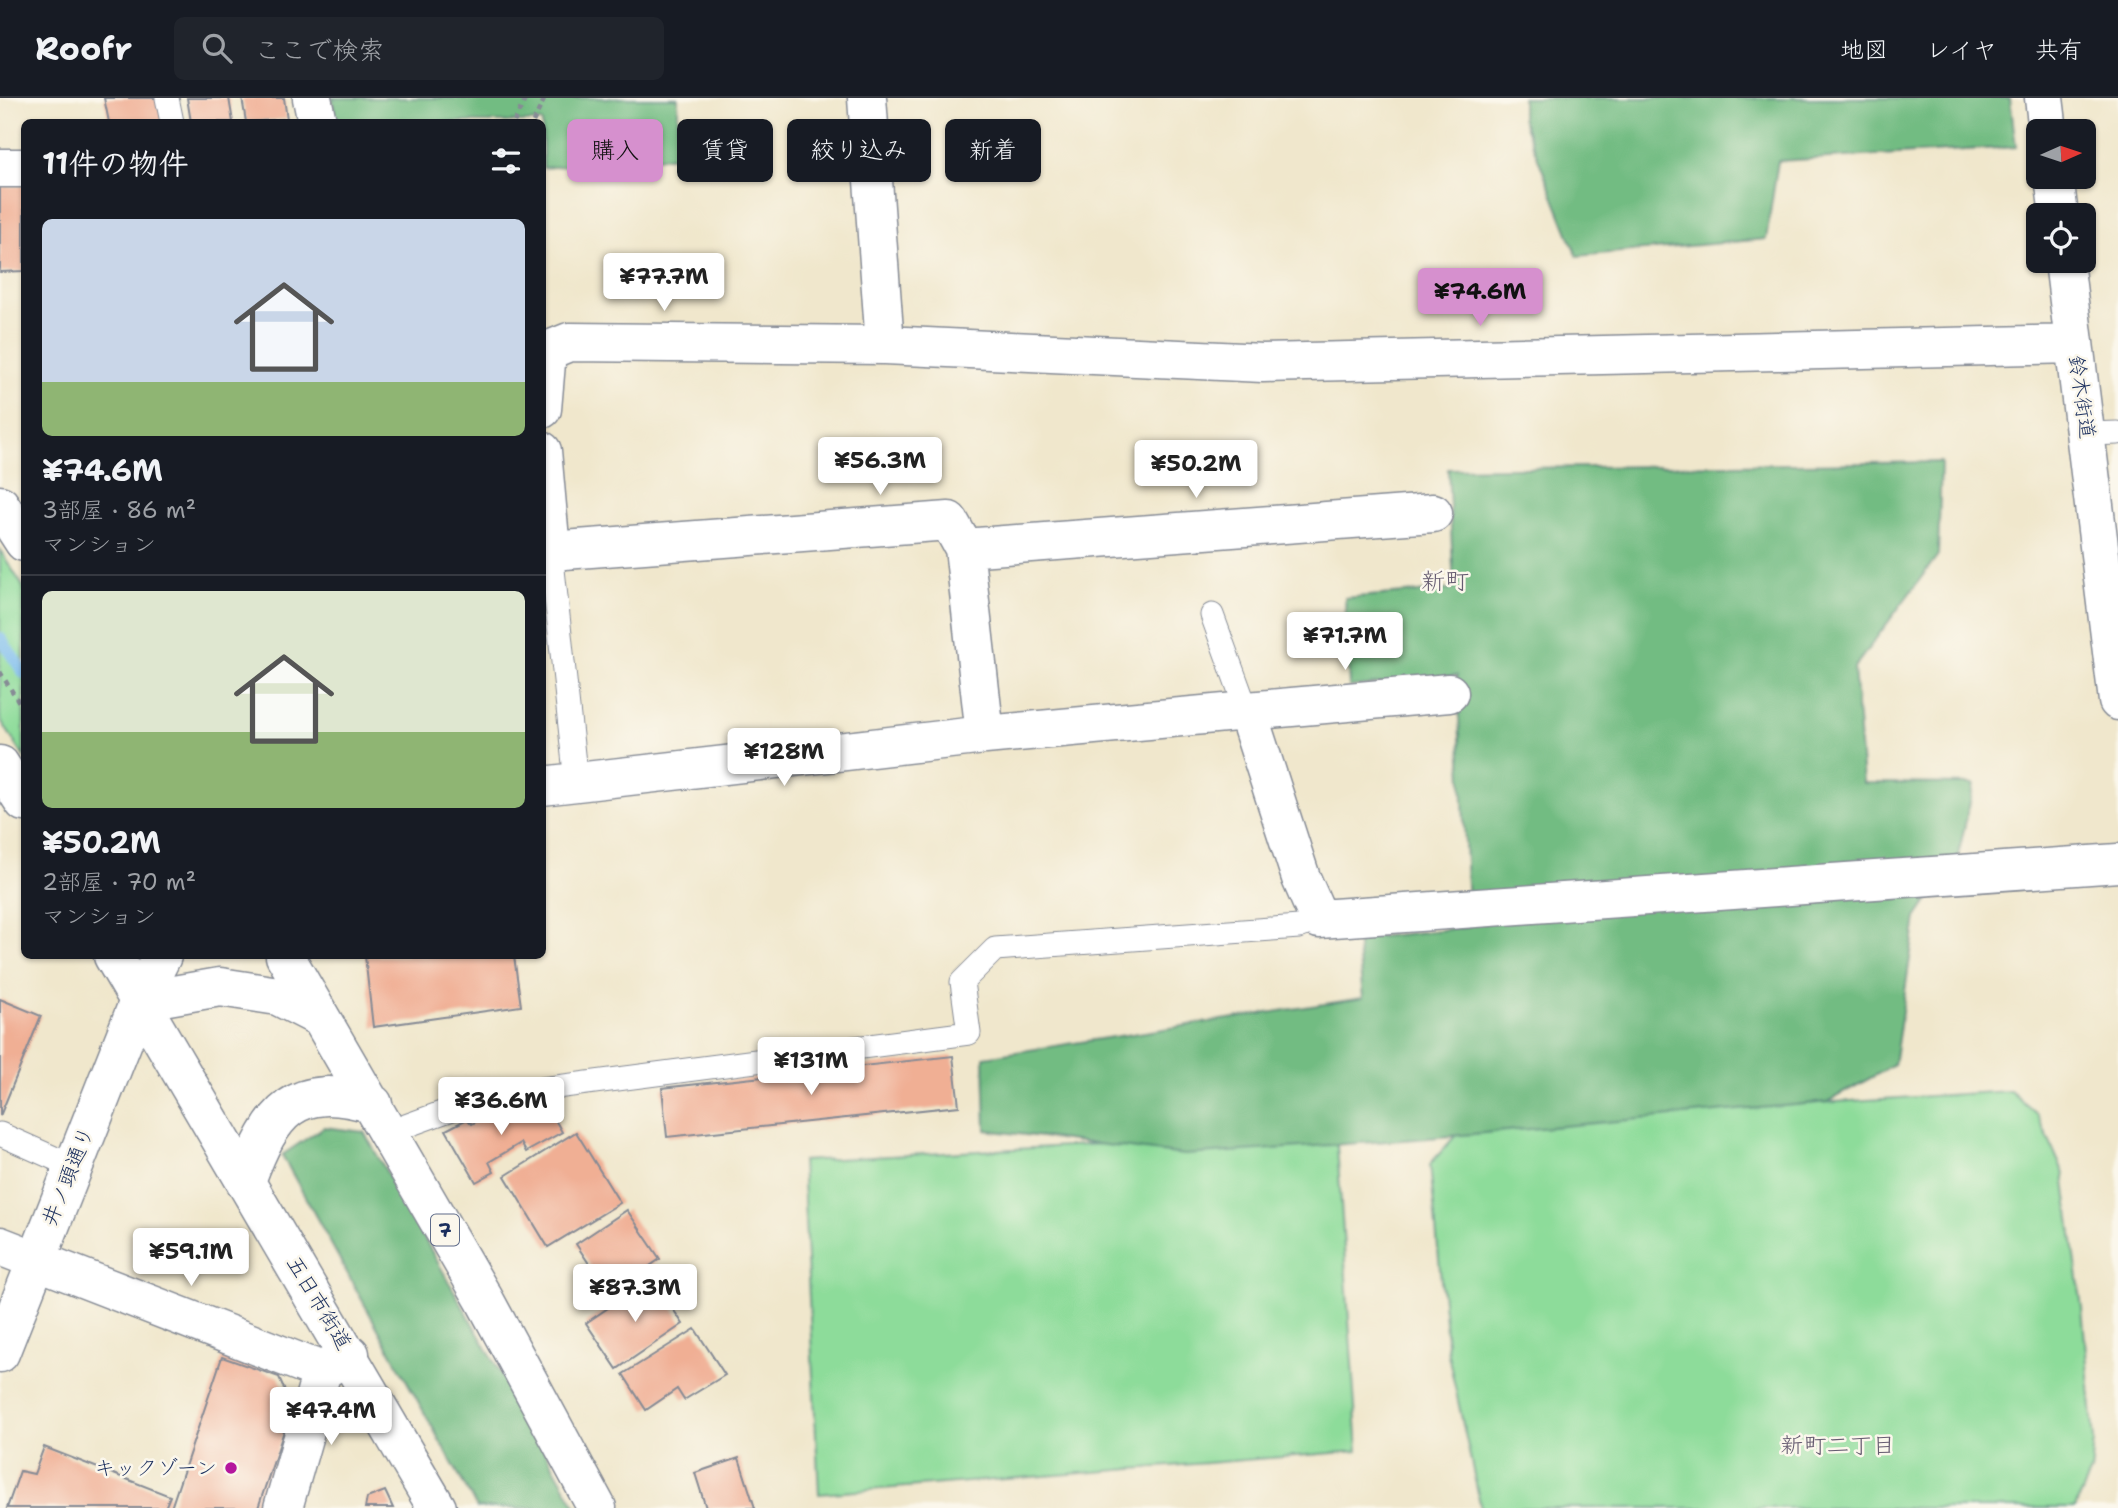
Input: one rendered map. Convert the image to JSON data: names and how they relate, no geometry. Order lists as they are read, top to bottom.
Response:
{
  "streets": {
    "street": [
      "鈴木街道",
      "井ノ頭通り",
      "7",
      "五日市街道"
    ]
  },
  "crossings": [
    ["井ノ頭通り", "五日市街道"]
  ],
  "districts": ["新町", "新町二丁目"],
  "places": ["キックゾーン"],
  "north": "right",
  "page": {
    "header": "Roofr",
    "search": "ここで検索",
    "nav": ["地図", "レイヤ", "共有"],
    "chip": [
      "購入",
      "賃貸",
      "絞り込み",
      "新着"
    ],
    "heading": "11件の物件",
    "list": [
      {
        "name": "¥74.6M",
        "note": "3部屋 · 86 m² · マンション"
      },
      {
        "name": "¥50.2M",
        "note": "2部屋 · 70 m² · マンション"
      }
    ],
    "price": [
      "¥77.7M",
      "¥74.6M",
      "¥56.3M",
      "¥50.2M",
      "¥71.7M",
      "¥128M",
      "¥131M",
      "¥36.6M",
      "¥59.1M",
      "¥87.3M",
      "¥47.4M"
    ]
  }
}
